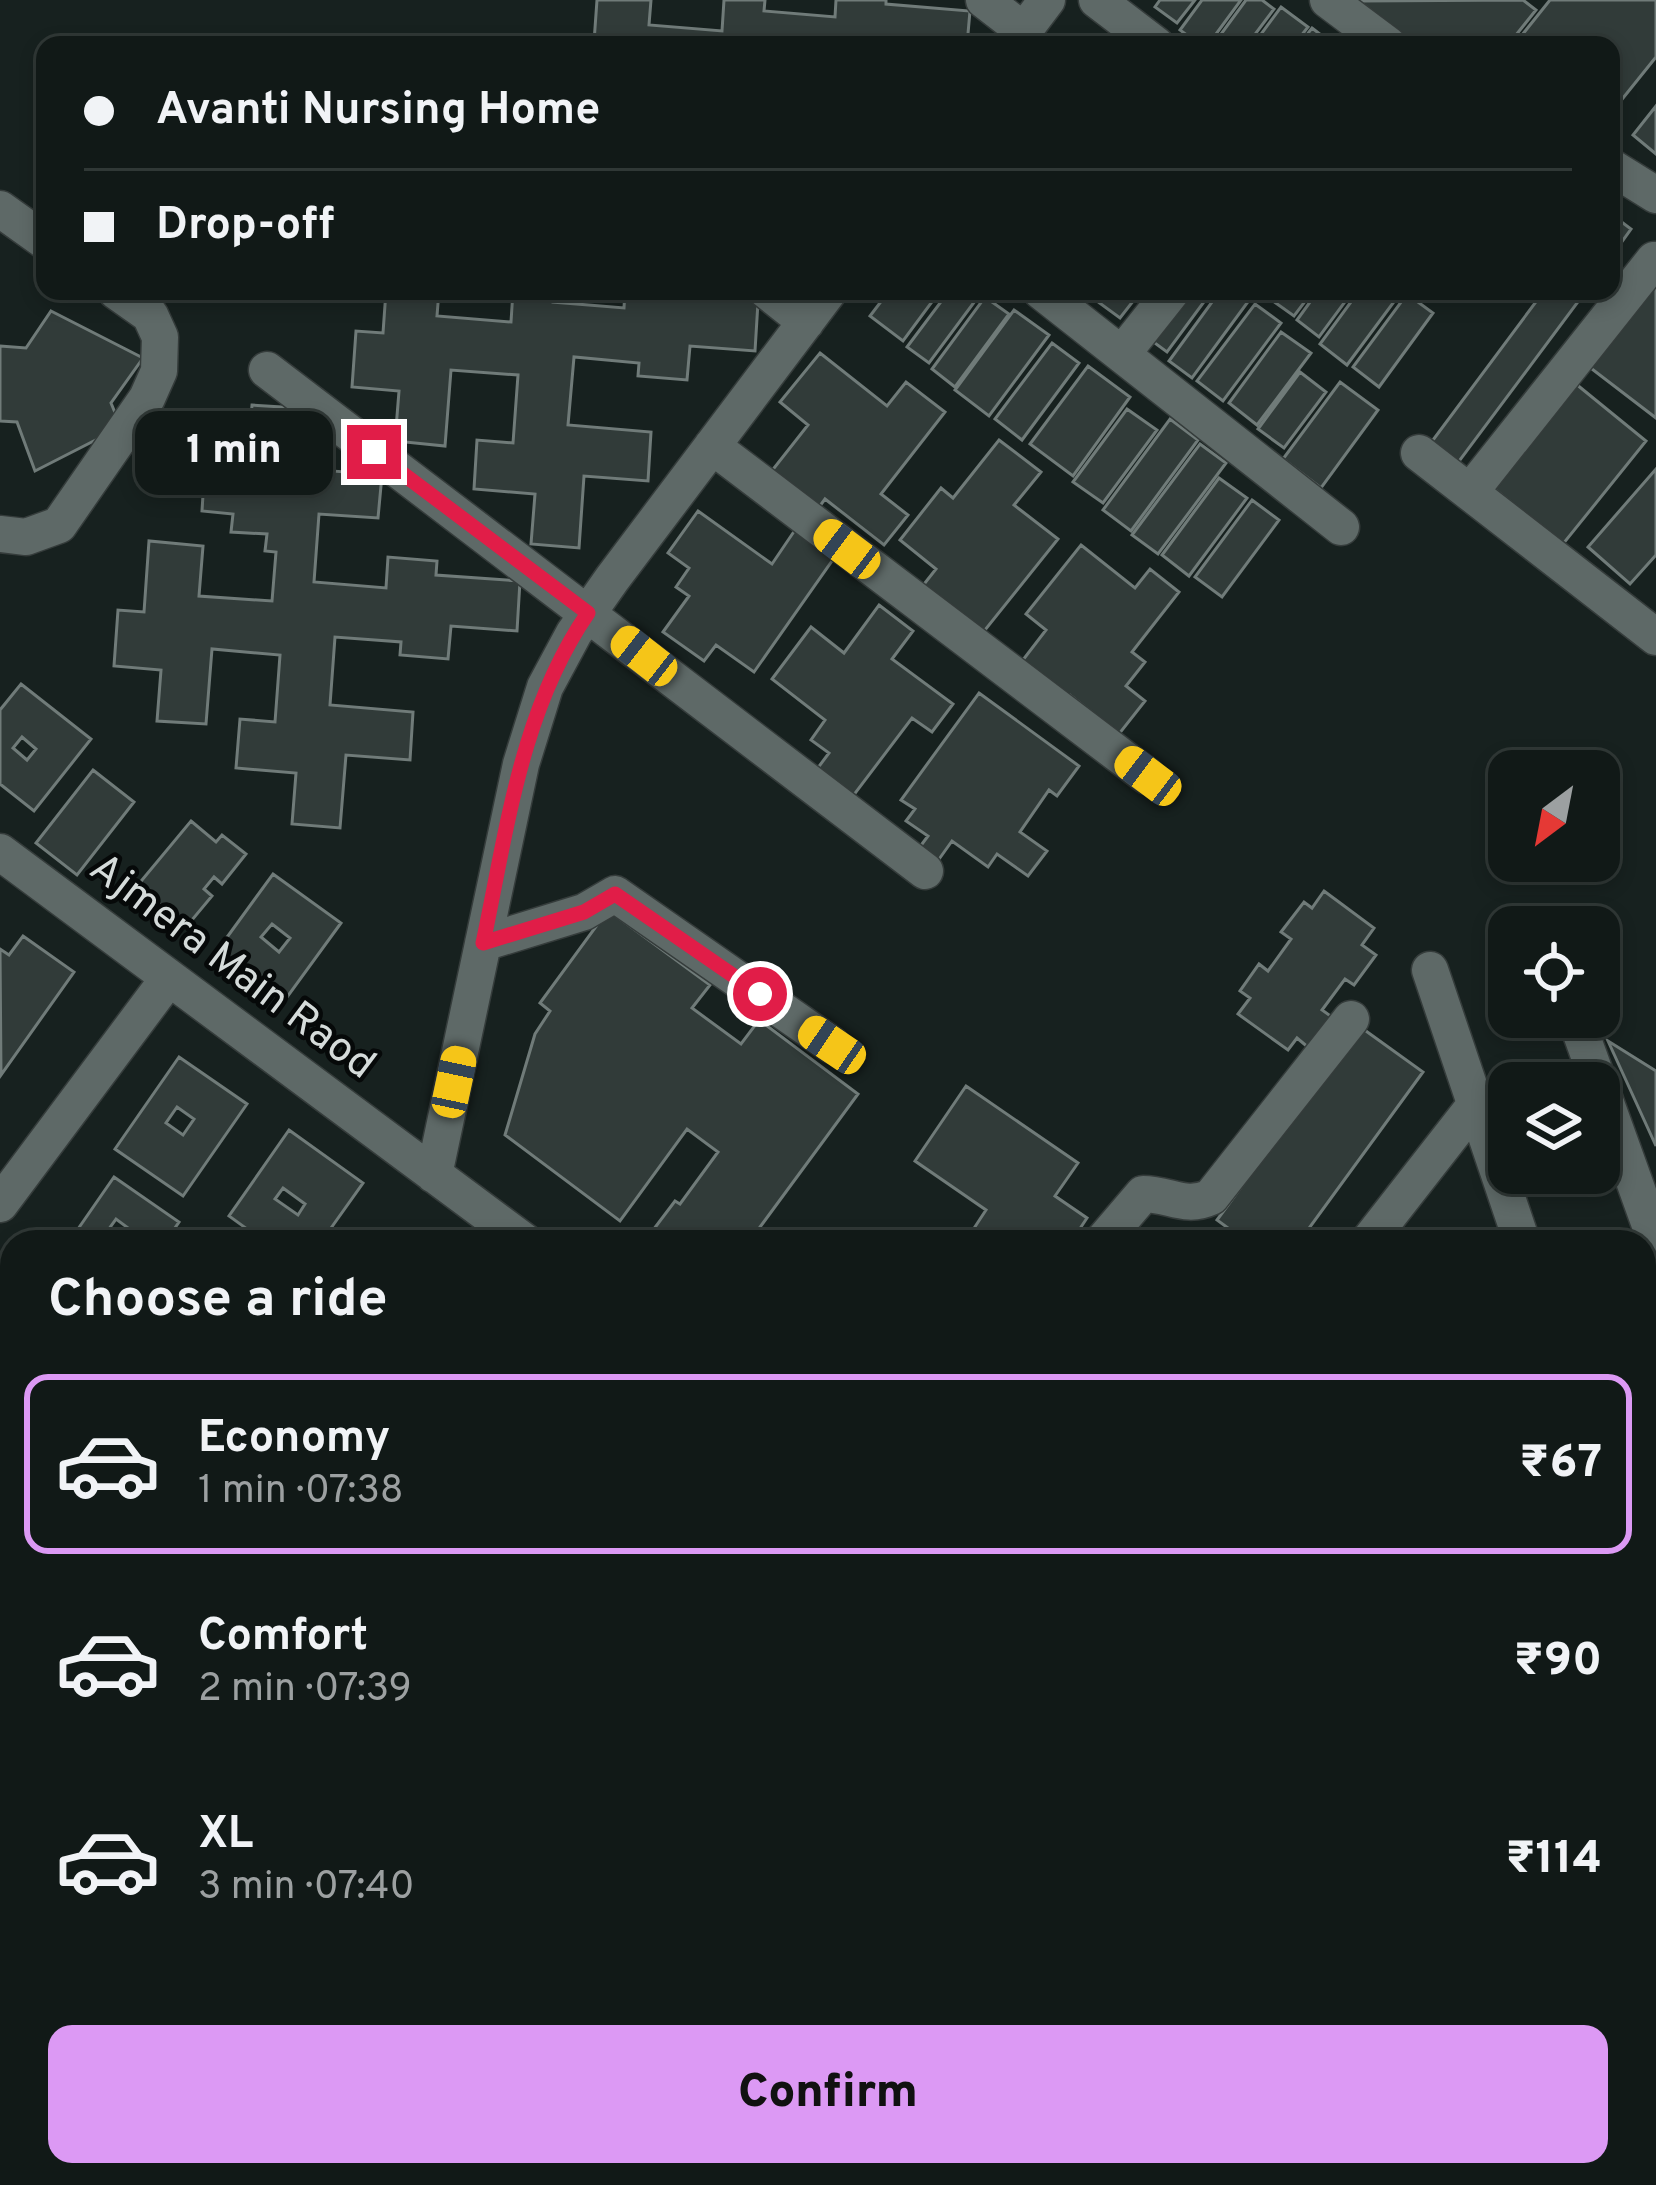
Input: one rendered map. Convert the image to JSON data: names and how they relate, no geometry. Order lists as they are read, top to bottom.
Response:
{
  "streets": {
    "street": ["Ajmera Main Raod"]
  },
  "north": "bottom left",
  "page": {
    "banner": ["Avanti Nursing Home", "Drop-off"],
    "bubble": "1 min",
    "heading": "Choose a ride",
    "list": [
      {
        "name": "Economy",
        "note": "1 min · 07:38",
        "value": "₹67"
      },
      {
        "name": "Comfort",
        "note": "2 min · 07:39",
        "value": "₹90"
      },
      {
        "name": "XL",
        "note": "3 min · 07:40",
        "value": "₹114"
      }
    ],
    "buttons": "Confirm"
  }
}
